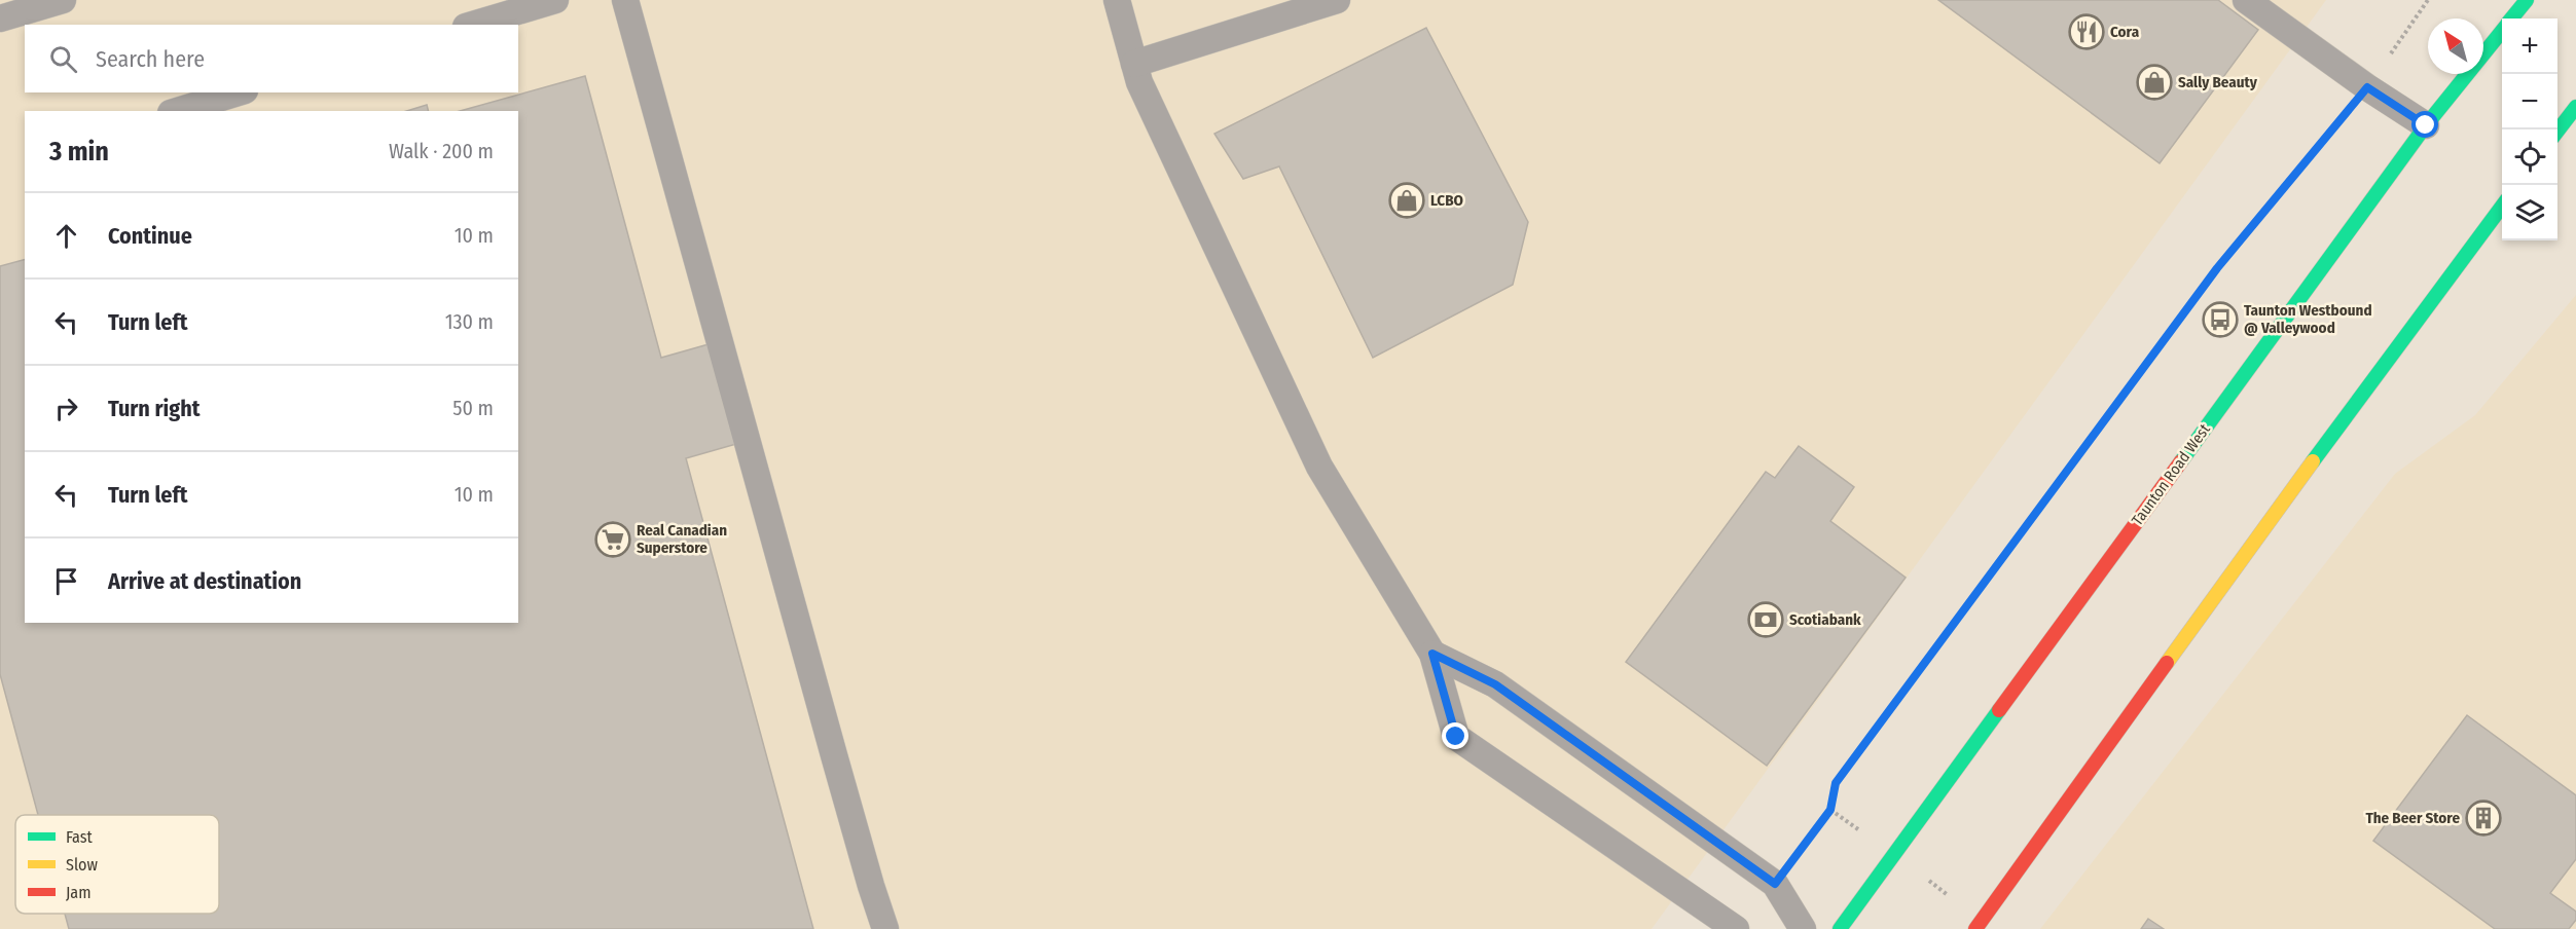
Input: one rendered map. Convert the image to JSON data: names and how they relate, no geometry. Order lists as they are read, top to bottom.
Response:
{
  "streets": {
    "main road": ["Taunton Road West"]
  },
  "places": {
    "restaurant": ["Cora"],
    "shop": ["Sally Beauty", "LCBO"],
    "bus stop": ["Taunton Westbound @ Valleywood"],
    "supermarket": ["Real Canadian Superstore"],
    "bank": ["Scotiabank"],
    "building": ["The Beer Store"]
  },
  "legend": ["Fast", "Slow", "Jam"],
  "north": "top left",
  "page": {
    "map_buttons": ["+", "−"],
    "search": "Search here",
    "heading": ["3 min", "Walk · 200 m"],
    "list": [
      ["Continue", "10 m"],
      ["Turn left", "130 m"],
      ["Turn right", "50 m"],
      ["Turn left", "10 m"],
      "Arrive at destination"
    ]
  }
}
